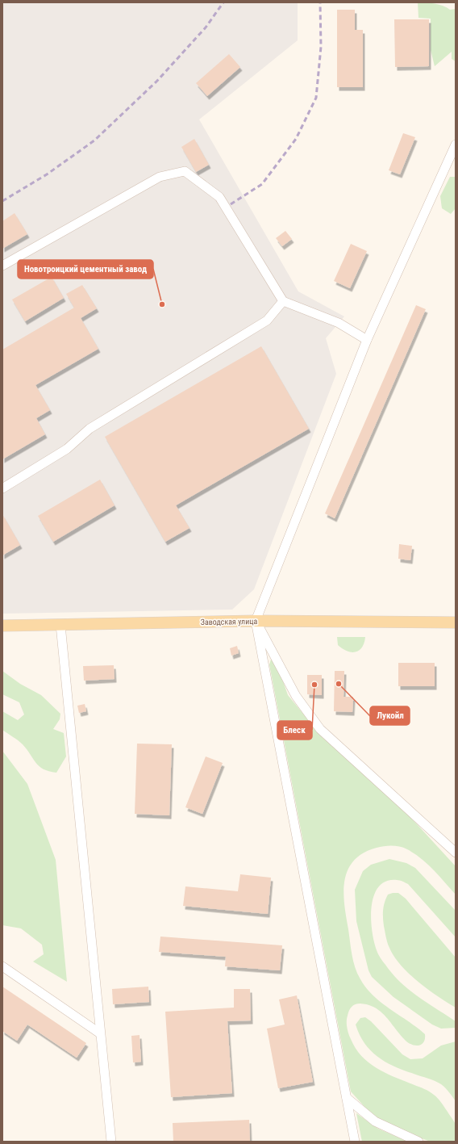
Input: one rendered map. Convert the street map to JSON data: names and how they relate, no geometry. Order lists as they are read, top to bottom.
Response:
{
  "streets": {
    "main road": ["Заводская улица"]
  },
  "places": ["Новотроицкий цементный завод", "Лукойл", "Блеск"]
}
